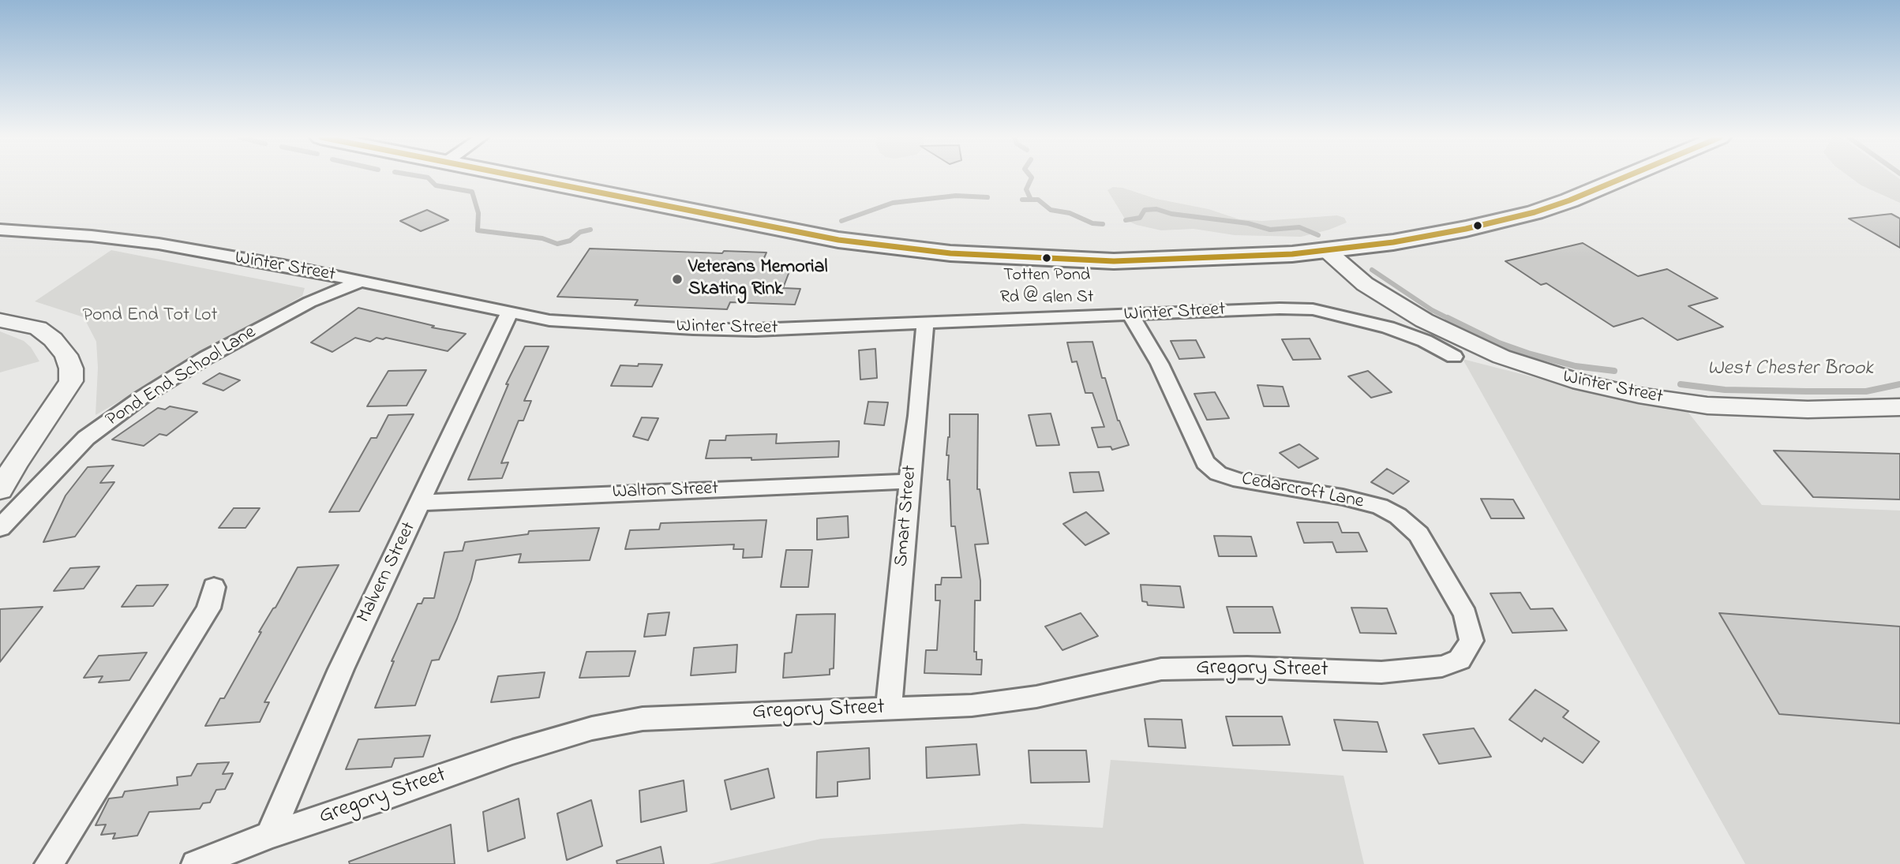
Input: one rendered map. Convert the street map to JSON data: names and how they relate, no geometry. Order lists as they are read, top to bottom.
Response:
{
  "streets": {
    "street": [
      "Winter Street",
      "Pond End School Lane",
      "Walton Street",
      "Cedarcroft Lane",
      "Smart Street",
      "Malvern Street",
      "Gregory Street"
    ]
  },
  "crossings": [
    ["Winter Street", "Pond End School Lane"],
    ["Winter Street", "Cedarcroft Lane"],
    ["Winter Street", "Smart Street"],
    ["Winter Street", "Malvern Street"],
    ["Walton Street", "Smart Street"],
    ["Walton Street", "Malvern Street"],
    ["Cedarcroft Lane", "Gregory Street"],
    ["Smart Street", "Gregory Street"],
    ["Malvern Street", "Gregory Street"]
  ],
  "water": ["West Chester Brook"],
  "parks": ["Pond End Tot Lot"],
  "places": ["Totten Pond Rd @ Glen St", "Veterans Memorial Skating Rink"]
}
